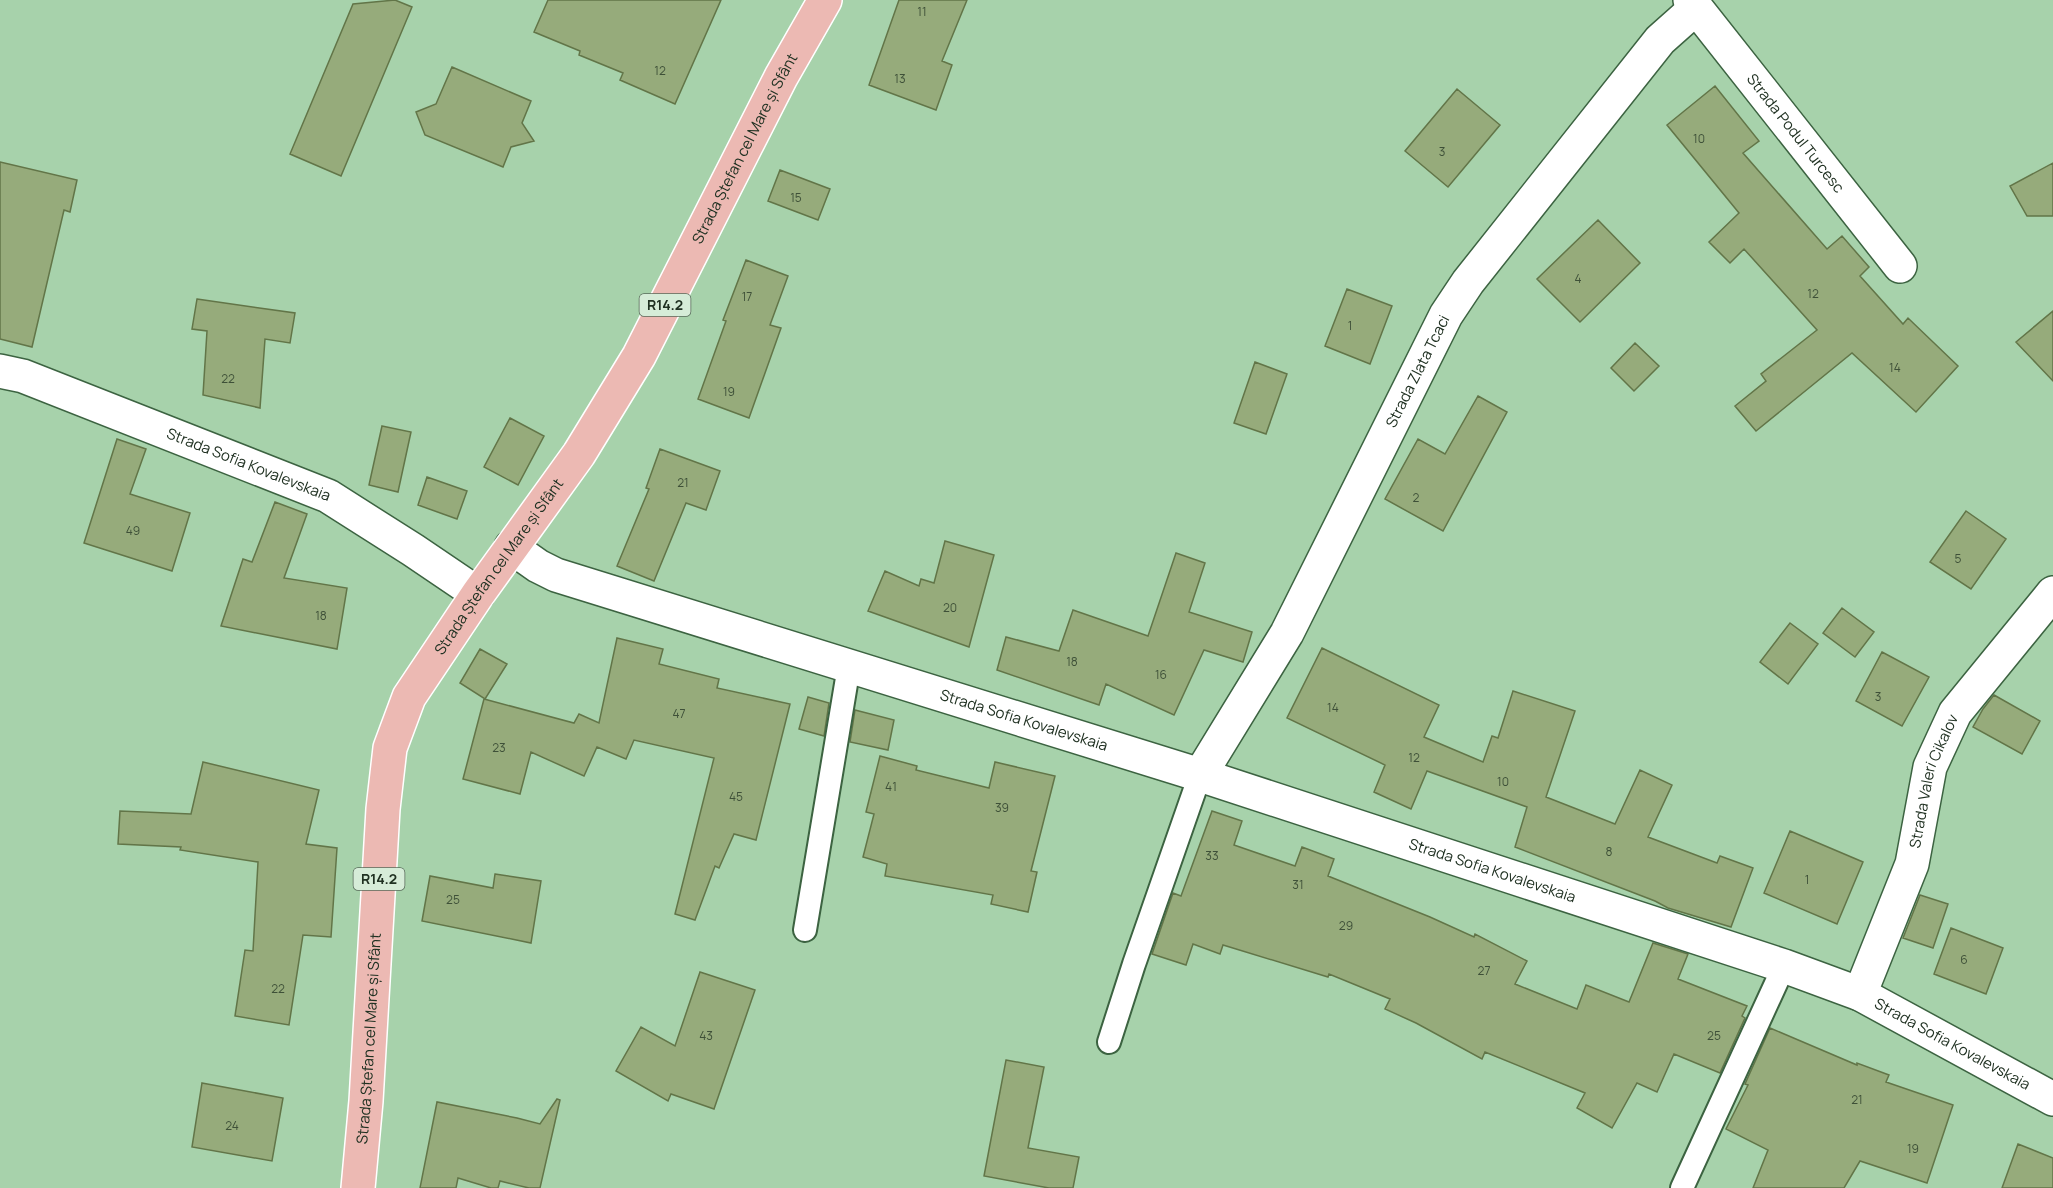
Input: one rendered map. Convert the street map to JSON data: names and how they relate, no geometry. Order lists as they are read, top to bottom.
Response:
{
  "streets": {
    "main road": ["Strada Ștefan cel Mare și Sfânt", "R14.2"],
    "street": [
      "Strada Podul Turcesc",
      "Strada Zlata Tcaci",
      "Strada Sofia Kovalevskaia",
      "Strada Valeri Cikalov"
    ]
  },
  "crossings": [
    ["Strada Podul Turcesc", "Strada Zlata Tcaci"],
    ["Strada Ștefan cel Mare și Sfânt", "Strada Sofia Kovalevskaia"],
    ["Strada Zlata Tcaci", "Strada Sofia Kovalevskaia"],
    ["Strada Sofia Kovalevskaia", "Strada Valeri Cikalov"]
  ],
  "house_numbers": [
    "11",
    "12",
    "13",
    "10",
    "3",
    "15",
    "4",
    "12",
    "17",
    "1",
    "14",
    "22",
    "19",
    "21",
    "2",
    "49",
    "5",
    "20",
    "18",
    "18",
    "16",
    "3",
    "14",
    "47",
    "23",
    "12",
    "10",
    "41",
    "45",
    "39",
    "8",
    "33",
    "1",
    "31",
    "25",
    "29",
    "6",
    "27",
    "22",
    "43",
    "25",
    "21",
    "24",
    "19"
  ]
}
